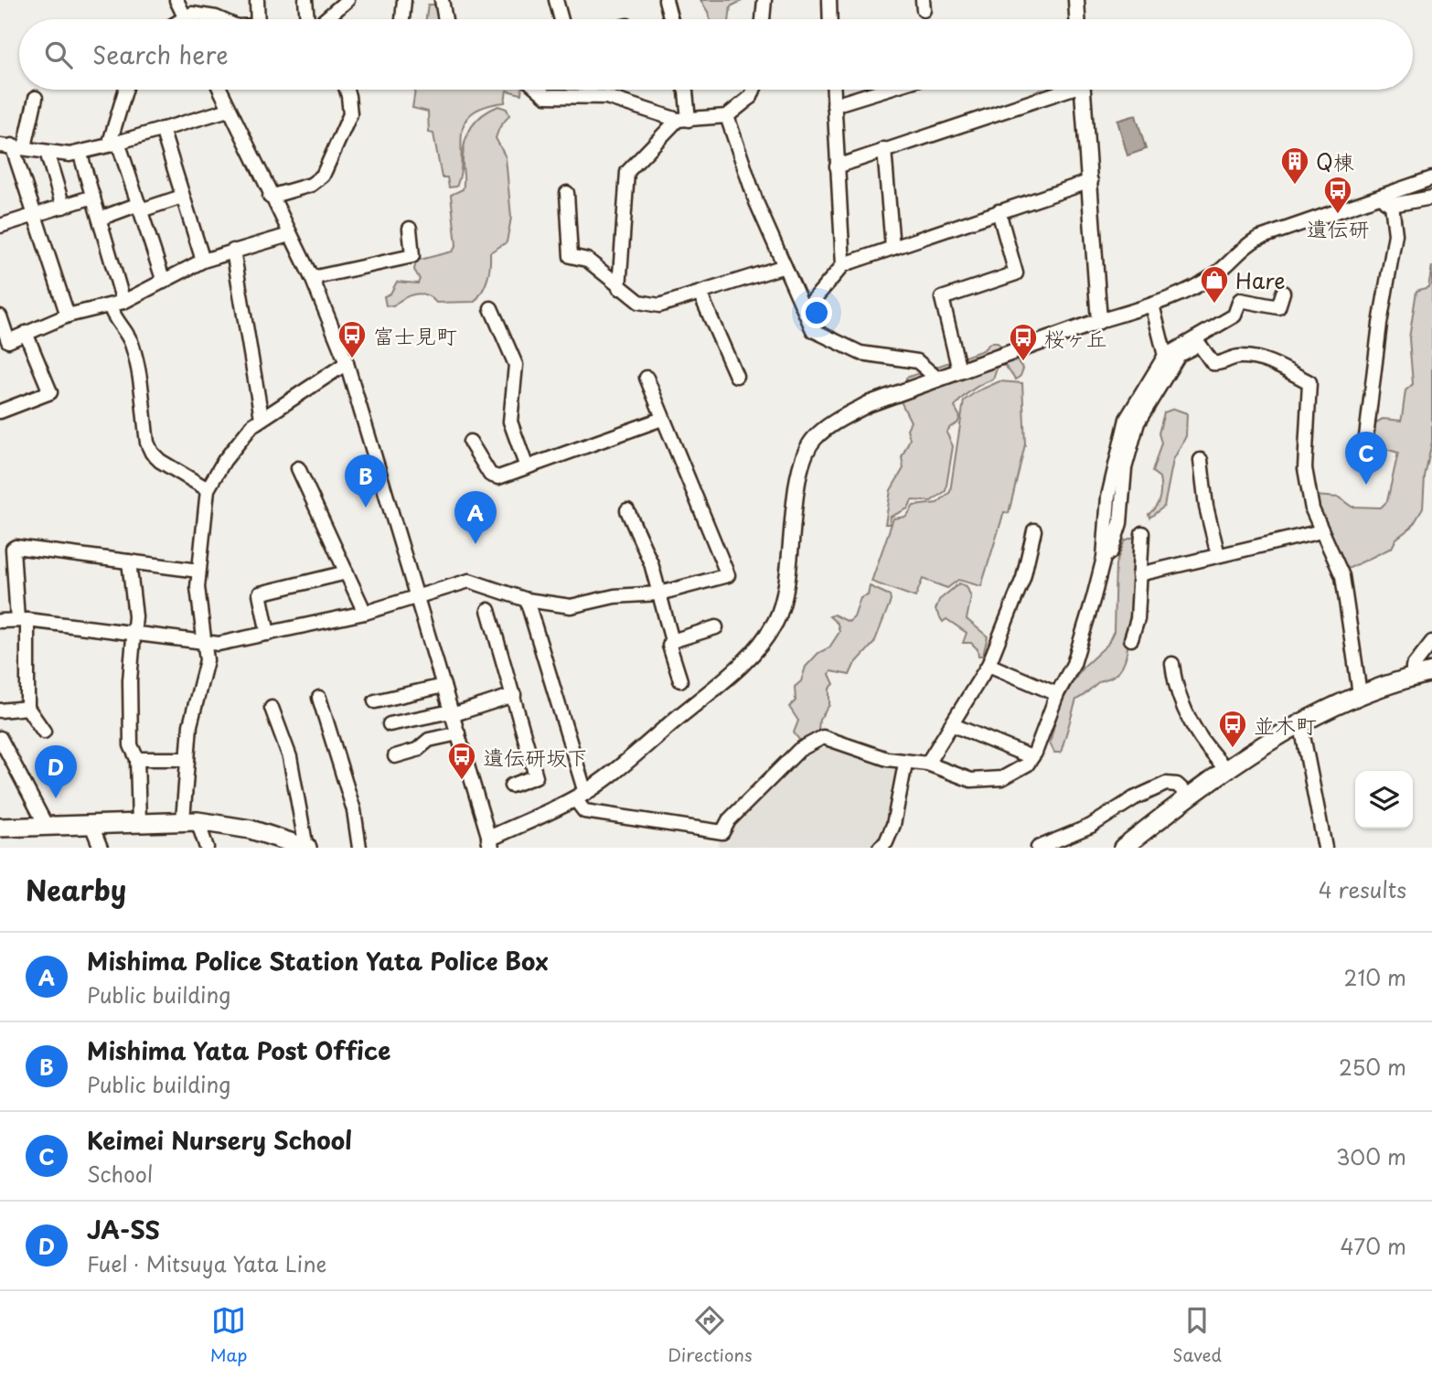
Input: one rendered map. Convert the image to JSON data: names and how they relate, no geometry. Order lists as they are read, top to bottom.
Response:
{
  "places": {
    "building": ["Q棟"],
    "bus stop": [
      "遺伝研",
      "富士見町",
      "桜ヶ丘",
      "並木町",
      "遺伝研坂下"
    ],
    "shop": ["Hare"]
  },
  "page": {
    "search": "Search here",
    "pins": [
      "C",
      "B",
      "A",
      "D"
    ],
    "heading": ["Nearby", "4 results"],
    "list": [
      {
        "mark": "A",
        "name": "Mishima Police Station Yata Police Box",
        "note": "Public building",
        "value": "210 m"
      },
      {
        "mark": "B",
        "name": "Mishima Yata Post Office",
        "note": "Public building",
        "value": "250 m"
      },
      {
        "mark": "C",
        "name": "Keimei Nursery School",
        "note": "School",
        "value": "300 m"
      },
      {
        "mark": "D",
        "name": "JA-SS",
        "note": "Fuel · Mitsuya Yata Line",
        "value": "470 m"
      }
    ],
    "nav": ["Map", "Directions", "Saved"]
  }
}
